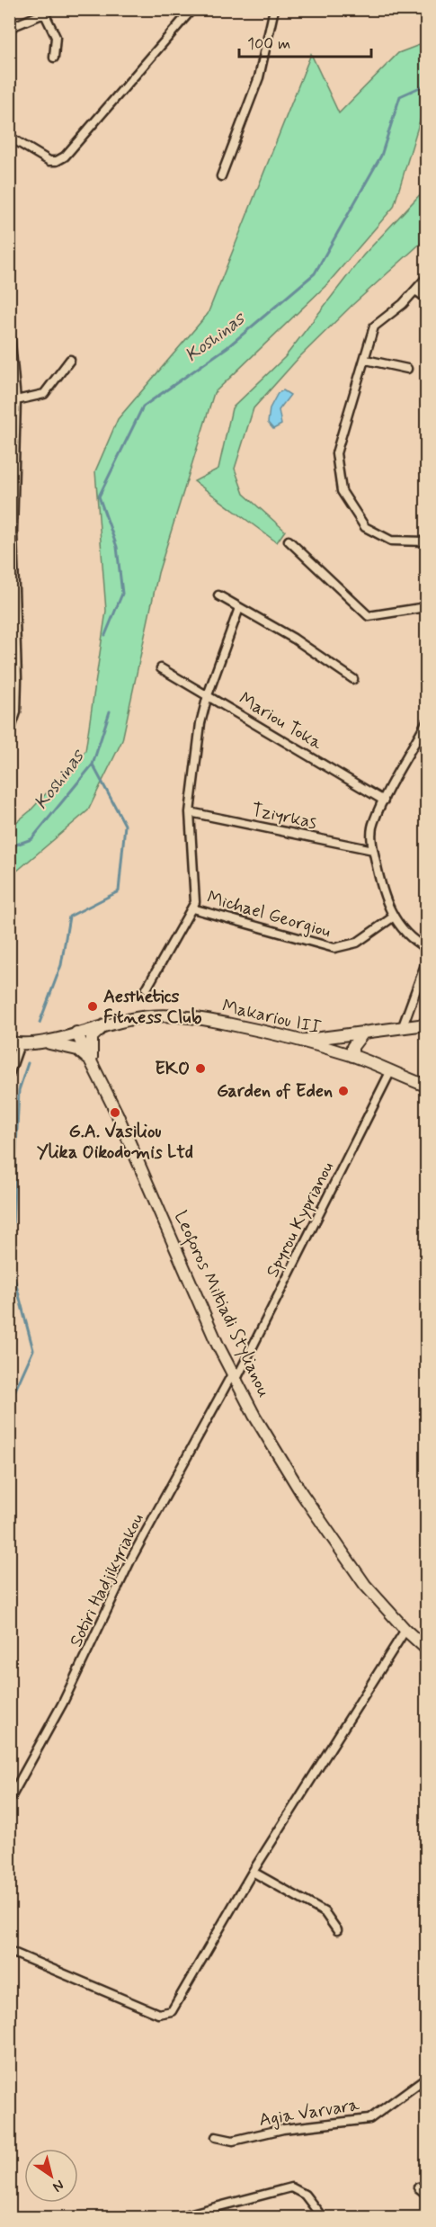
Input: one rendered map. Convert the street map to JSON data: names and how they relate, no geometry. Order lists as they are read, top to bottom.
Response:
{
  "streets": {
    "main road": ["Makariou III", "Leoforos Miltiadi Stylianou"],
    "street": [
      "Mariou Toka",
      "Tziyrkas",
      "Michael Georgiou",
      "Spyrou Kyprianou",
      "Sotiri Hadjikyriakou",
      "Agia Varvara"
    ]
  },
  "crossings": [
    ["Makariou III", "Spyrou Kyprianou"],
    ["Makariou III", "Leoforos Miltiadi Stylianou"],
    ["Spyrou Kyprianou", "Leoforos Miltiadi Stylianou"],
    ["Spyrou Kyprianou", "Sotiri Hadjikyriakou"],
    ["Leoforos Miltiadi Stylianou", "Sotiri Hadjikyriakou"]
  ],
  "water": ["Koshinas"],
  "places": [
    "Aesthetics Fitness Club",
    "EKO",
    "Garden of Eden",
    "G.A. Vasiliou Ylika Oikodomis Ltd"
  ],
  "scale_bar": "100 m",
  "north": "bottom right"
}
